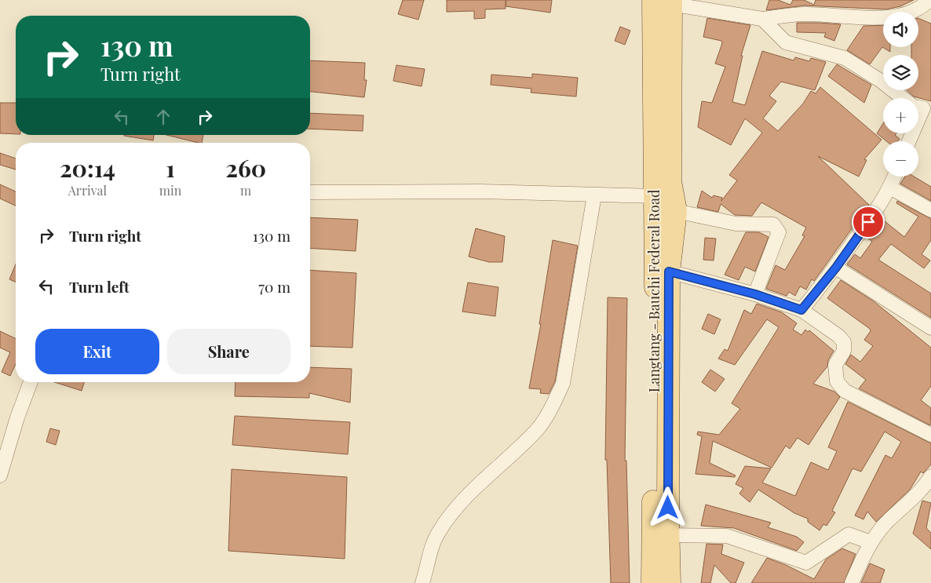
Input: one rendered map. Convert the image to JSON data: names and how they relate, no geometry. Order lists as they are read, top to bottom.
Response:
{
  "streets": {
    "main road": ["Langtang - Bauchi Federal Road"]
  },
  "page": {
    "map_buttons": ["+", "−"],
    "turn": ["130 m", "Turn right"],
    "eta": [
      "20:14",
      "Arrival",
      "1",
      "min",
      "260",
      "m"
    ],
    "list": [
      {
        "name": "Turn right",
        "value": "130 m"
      },
      {
        "name": "Turn left",
        "value": "70 m"
      }
    ],
    "buttons": ["Exit", "Share"]
  }
}
